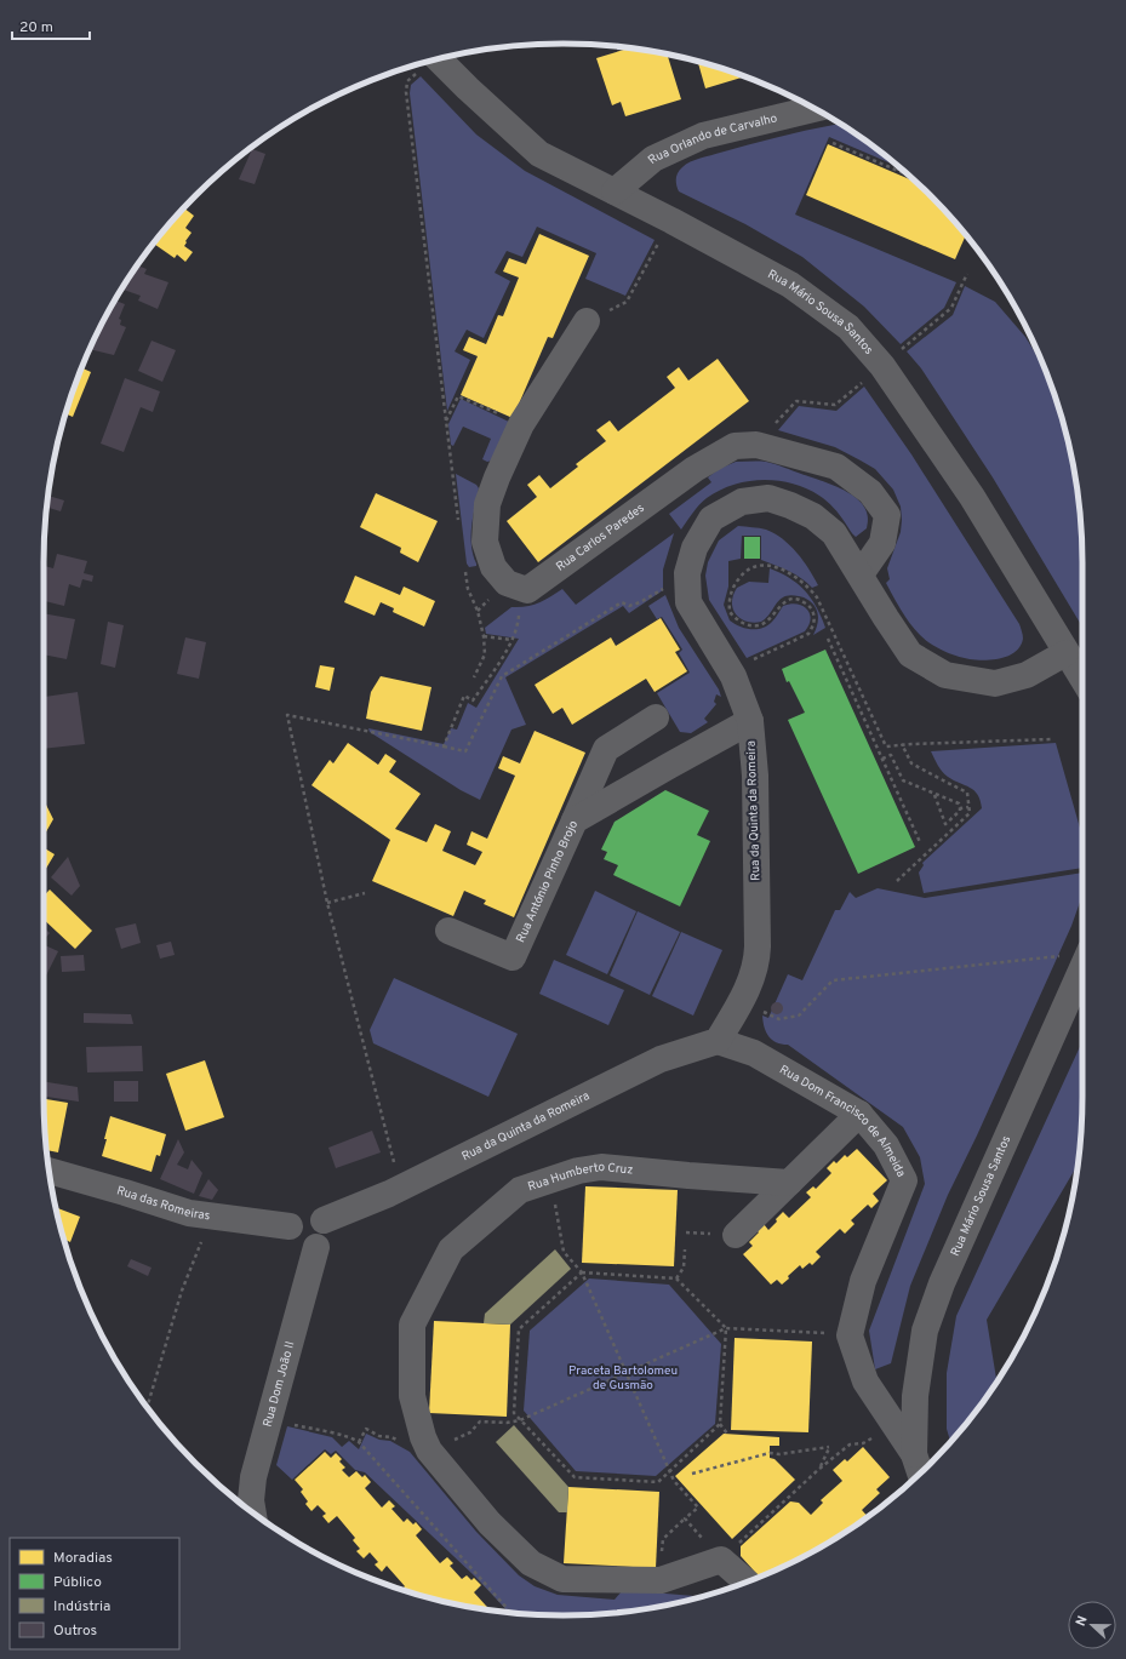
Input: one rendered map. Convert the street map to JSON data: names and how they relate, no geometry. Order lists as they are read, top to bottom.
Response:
{
  "streets": {
    "street": [
      "Rua Orlando de Carvalho",
      "Rua Mário Sousa Santos",
      "Rua Carlos Paredes",
      "Rua da Quinta da Romeira",
      "Rua António Pinho Brojo",
      "Rua Dom Francisco de Almeida",
      "Rua Humberto Cruz",
      "Rua das Romeiras",
      "Rua Dom João II"
    ]
  },
  "crossings": [
    ["Rua Orlando de Carvalho", "Rua Mário Sousa Santos"],
    ["Rua Mário Sousa Santos", "Rua da Quinta da Romeira"],
    ["Rua Mário Sousa Santos", "Rua Dom Francisco de Almeida"],
    ["Rua Carlos Paredes", "Rua da Quinta da Romeira"],
    ["Rua da Quinta da Romeira", "Rua António Pinho Brojo"],
    ["Rua da Quinta da Romeira", "Rua Dom Francisco de Almeida"],
    ["Rua da Quinta da Romeira", "Rua das Romeiras"],
    ["Rua da Quinta da Romeira", "Rua Dom João II"],
    ["Rua das Romeiras", "Rua Dom João II"]
  ],
  "parks": ["Praceta Bartolomeu de Gusmão"],
  "legend": [
    "Moradias",
    "Público",
    "Indústria",
    "Outros"
  ],
  "scale_bar": "20 m",
  "north": "left"
}
